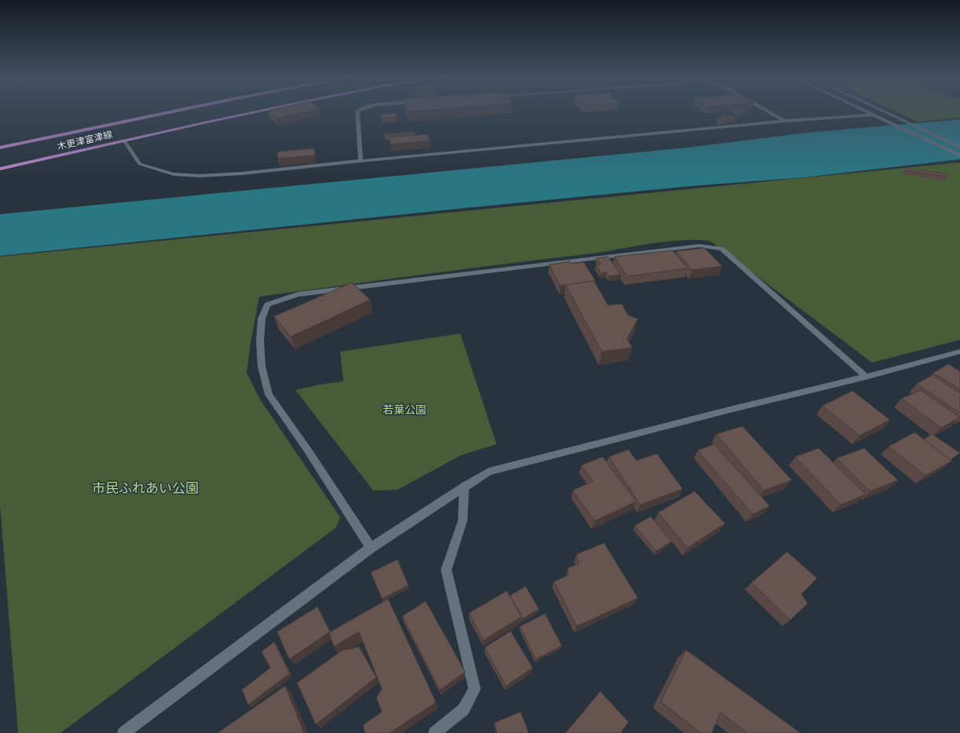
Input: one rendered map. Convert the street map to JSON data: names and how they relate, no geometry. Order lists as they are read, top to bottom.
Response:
{
  "streets": {
    "main road": ["木更津富津線"]
  },
  "parks": ["若葉公園", "市民ふれあい公園"]
}
